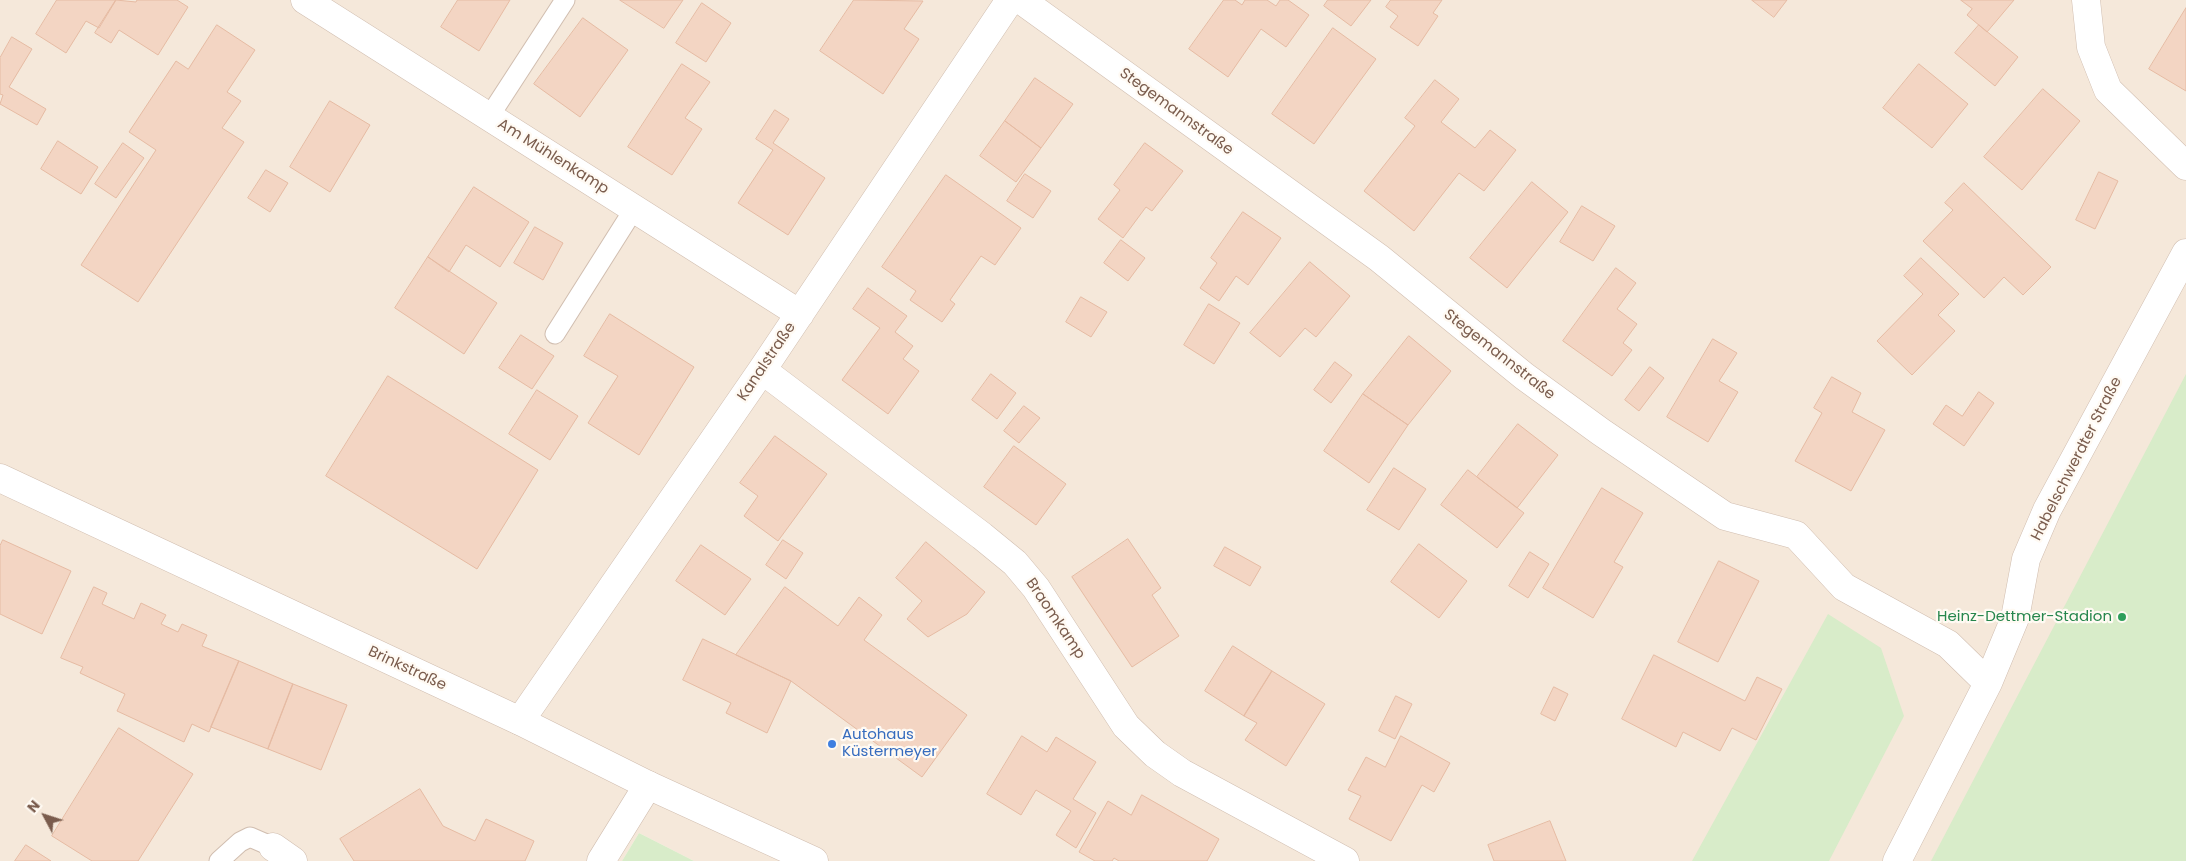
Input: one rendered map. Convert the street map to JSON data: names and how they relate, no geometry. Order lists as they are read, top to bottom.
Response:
{
  "streets": {
    "street": [
      "Stegemannstraße",
      "Am Mühlenkamp",
      "Kanalstraße",
      "Habelschwerdter Straße",
      "Braomkamp",
      "Brinkstraße"
    ]
  },
  "crossings": [
    ["Stegemannstraße", "Habelschwerdter Straße"],
    ["Am Mühlenkamp", "Kanalstraße"],
    ["Kanalstraße", "Braomkamp"],
    ["Kanalstraße", "Brinkstraße"]
  ],
  "places": ["Heinz-Dettmer-Stadion", "Autohaus Küstermeyer"],
  "north": "top left"
}
